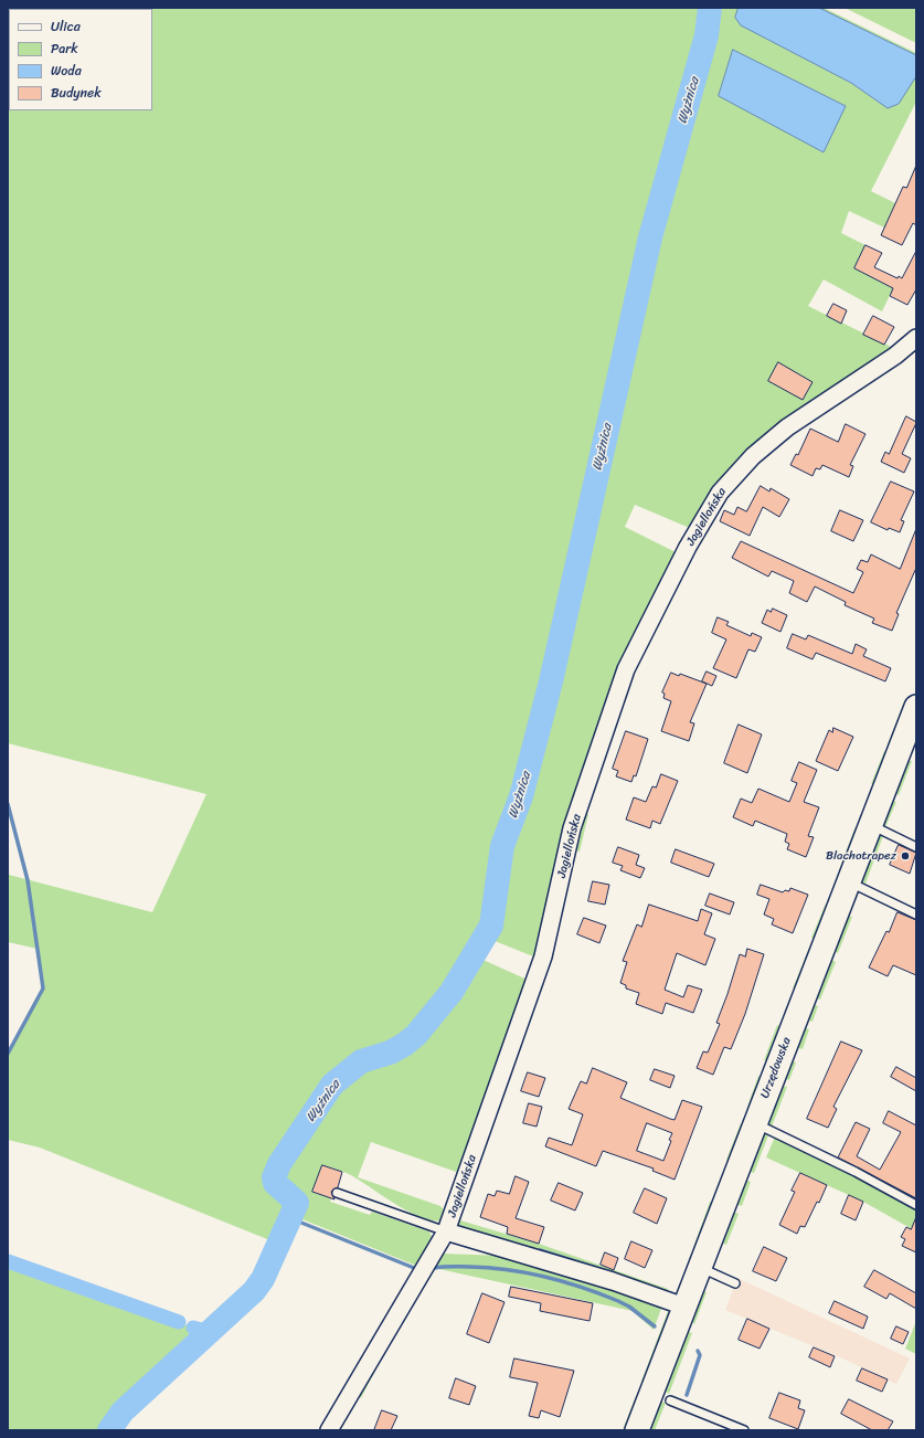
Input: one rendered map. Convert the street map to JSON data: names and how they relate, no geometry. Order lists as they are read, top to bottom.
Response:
{
  "streets": {
    "street": ["Jagiellońska", "Urzędowska"]
  },
  "water": ["Wyżnica"],
  "places": ["Blachotrapez"],
  "legend": [
    "Ulica",
    "Park",
    "Woda",
    "Budynek"
  ]
}
